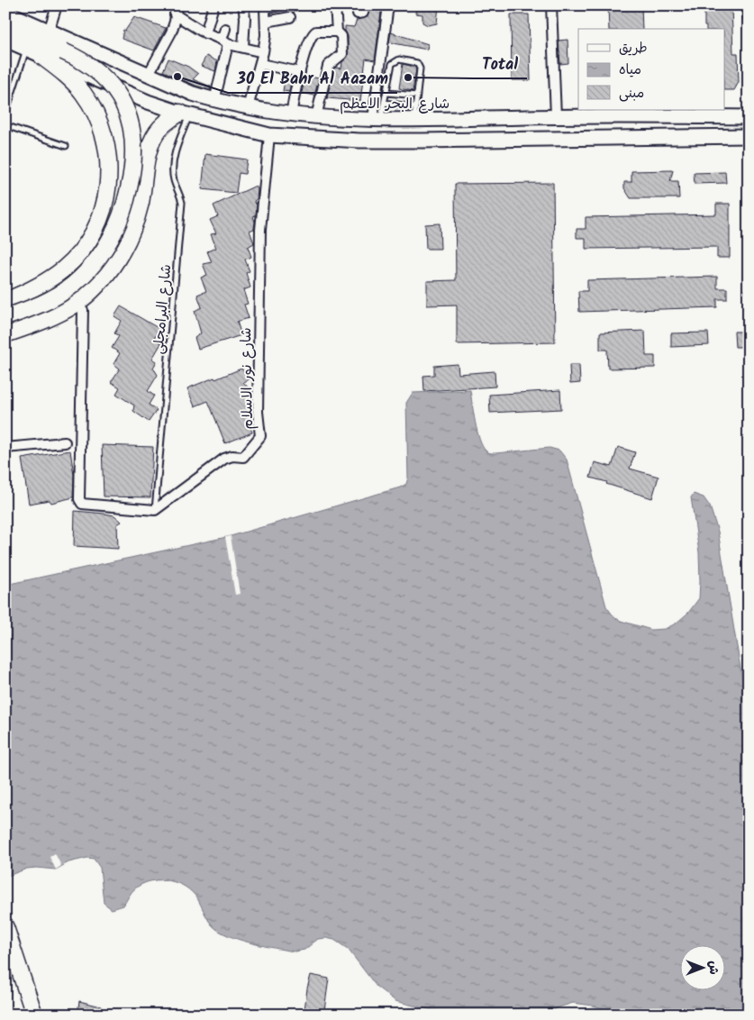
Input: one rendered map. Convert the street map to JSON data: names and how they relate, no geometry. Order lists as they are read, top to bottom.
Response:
{
  "streets": {
    "main road": ["شارع البحر الاعظم"],
    "street": ["شارع نور الاسلام"],
    "lane": ["شارع البرامجلى"]
  },
  "crossings": [
    ["شارع البرامجلى", "شارع نور الاسلام"]
  ],
  "places": ["30 El Bahr Al Aazam", "Total"],
  "legend": ["طريق", "مياه", "مبنى"],
  "north": "right"
}
